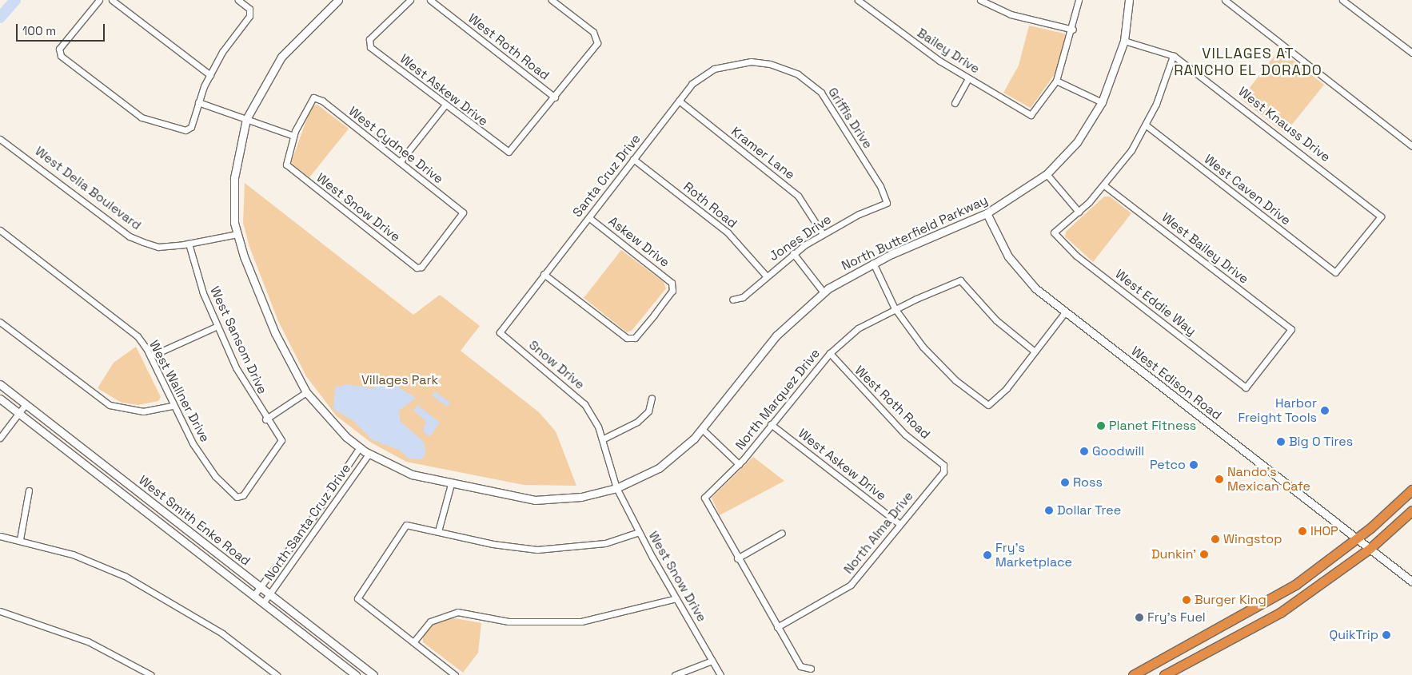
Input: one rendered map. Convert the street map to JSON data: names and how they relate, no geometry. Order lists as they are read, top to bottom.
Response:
{
  "streets": {
    "street": [
      "West Roth Road",
      "Bailey Drive",
      "West Askew Drive",
      "Griffis Drive",
      "West Knauss Drive",
      "West Cydnee Drive",
      "Kramer Lane",
      "Santa Cruz Drive",
      "West Delia Boulevard",
      "West Caven Drive",
      "Roth Road",
      "West Snow Drive",
      "North Butterfield Parkway",
      "Jones Drive",
      "Askew Drive",
      "West Bailey Drive",
      "West Eddie Way",
      "West Sansom Drive",
      "Snow Drive",
      "West Edison Road",
      "West Wallner Drive",
      "North Marquez Drive",
      "West Smith Enke Road",
      "North Santa Cruz Drive",
      "North Alma Drive"
    ]
  },
  "crossings": [
    ["West Roth Road", "West Askew Drive"],
    ["West Roth Road", "North Marquez Drive"],
    ["West Roth Road", "North Alma Drive"],
    ["West Askew Drive", "North Marquez Drive"],
    ["West Askew Drive", "North Alma Drive"],
    ["Griffis Drive", "Santa Cruz Drive"],
    ["Griffis Drive", "Jones Drive"],
    ["West Knauss Drive", "West Caven Drive"],
    ["West Knauss Drive", "North Butterfield Parkway"],
    ["West Cydnee Drive", "West Snow Drive"],
    ["Kramer Lane", "Santa Cruz Drive"],
    ["Kramer Lane", "Jones Drive"],
    ["Santa Cruz Drive", "Roth Road"],
    ["Santa Cruz Drive", "Askew Drive"],
    ["Santa Cruz Drive", "Snow Drive"],
    ["West Delia Boulevard", "North Butterfield Parkway"],
    ["West Delia Boulevard", "West Sansom Drive"],
    ["Roth Road", "Jones Drive"],
    ["West Snow Drive", "North Butterfield Parkway"],
    ["West Snow Drive", "Snow Drive"],
    ["North Butterfield Parkway", "Snow Drive"],
    ["North Butterfield Parkway", "West Edison Road"],
    ["North Butterfield Parkway", "North Santa Cruz Drive"],
    ["West Bailey Drive", "West Eddie Way"],
    ["West Sansom Drive", "West Wallner Drive"],
    ["West Smith Enke Road", "North Santa Cruz Drive"]
  ],
  "districts": ["VILLAGES AT RANCHO EL DORADO"],
  "parks": ["Villages Park"],
  "places": [
    "Harbor Freight Tools",
    "Planet Fitness",
    "Big O Tires",
    "Goodwill",
    "Petco",
    "Nando's Mexican Cafe",
    "Ross",
    "Dollar Tree",
    "IHOP",
    "Wingstop",
    "Dunkin'",
    "Fry's Marketplace",
    "Burger King",
    "Fry's Fuel",
    "QuikTrip"
  ],
  "scale_bar": "100 m"
}
